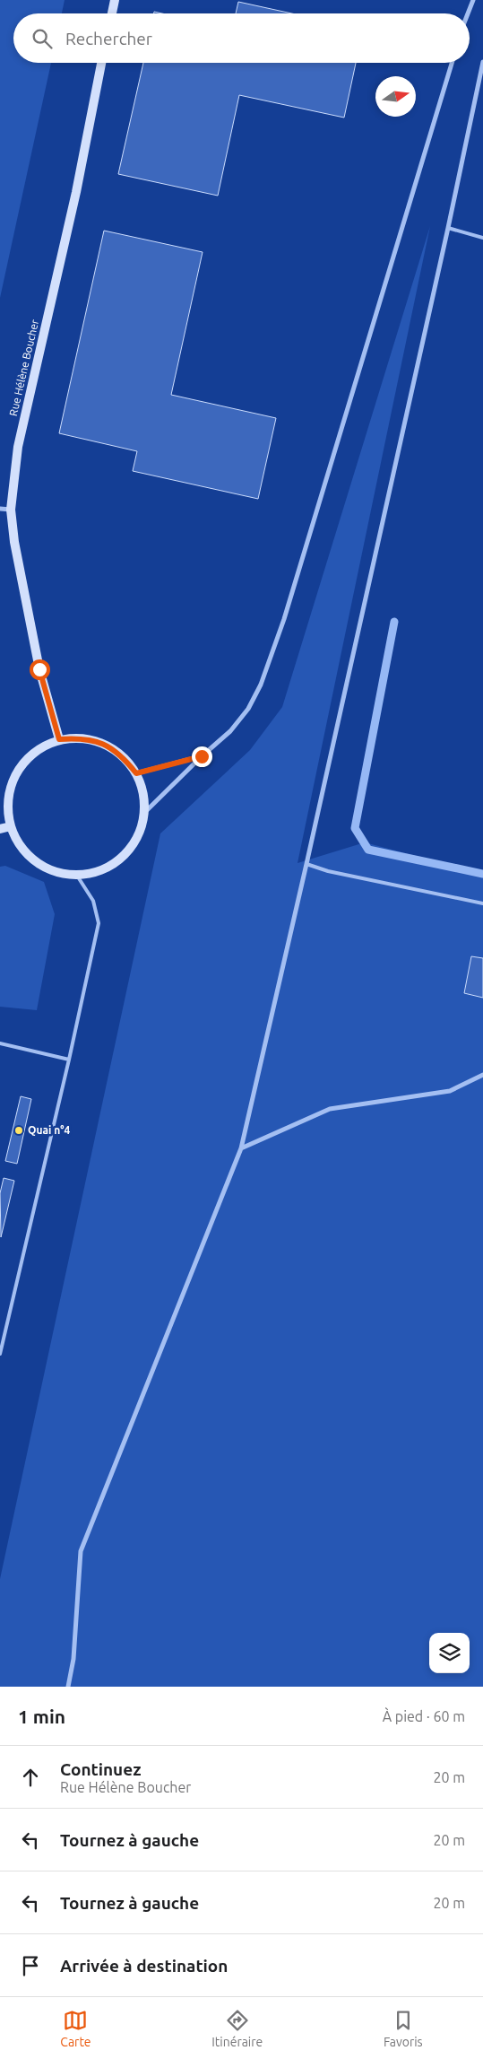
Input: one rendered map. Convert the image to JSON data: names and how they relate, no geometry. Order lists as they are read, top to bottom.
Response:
{
  "streets": {
    "street": ["Rue Hélène Boucher"]
  },
  "places": ["Quai n°4"],
  "north": "right",
  "page": {
    "search": "Rechercher",
    "heading": ["1 min", "À pied · 60 m"],
    "list": [
      ["Continuez", "Rue Hélène Boucher", "20 m"],
      ["Tournez à gauche", "20 m"],
      ["Tournez à gauche", "20 m"],
      "Arrivée à destination"
    ],
    "nav": ["Carte", "Itinéraire", "Favoris"]
  }
}
